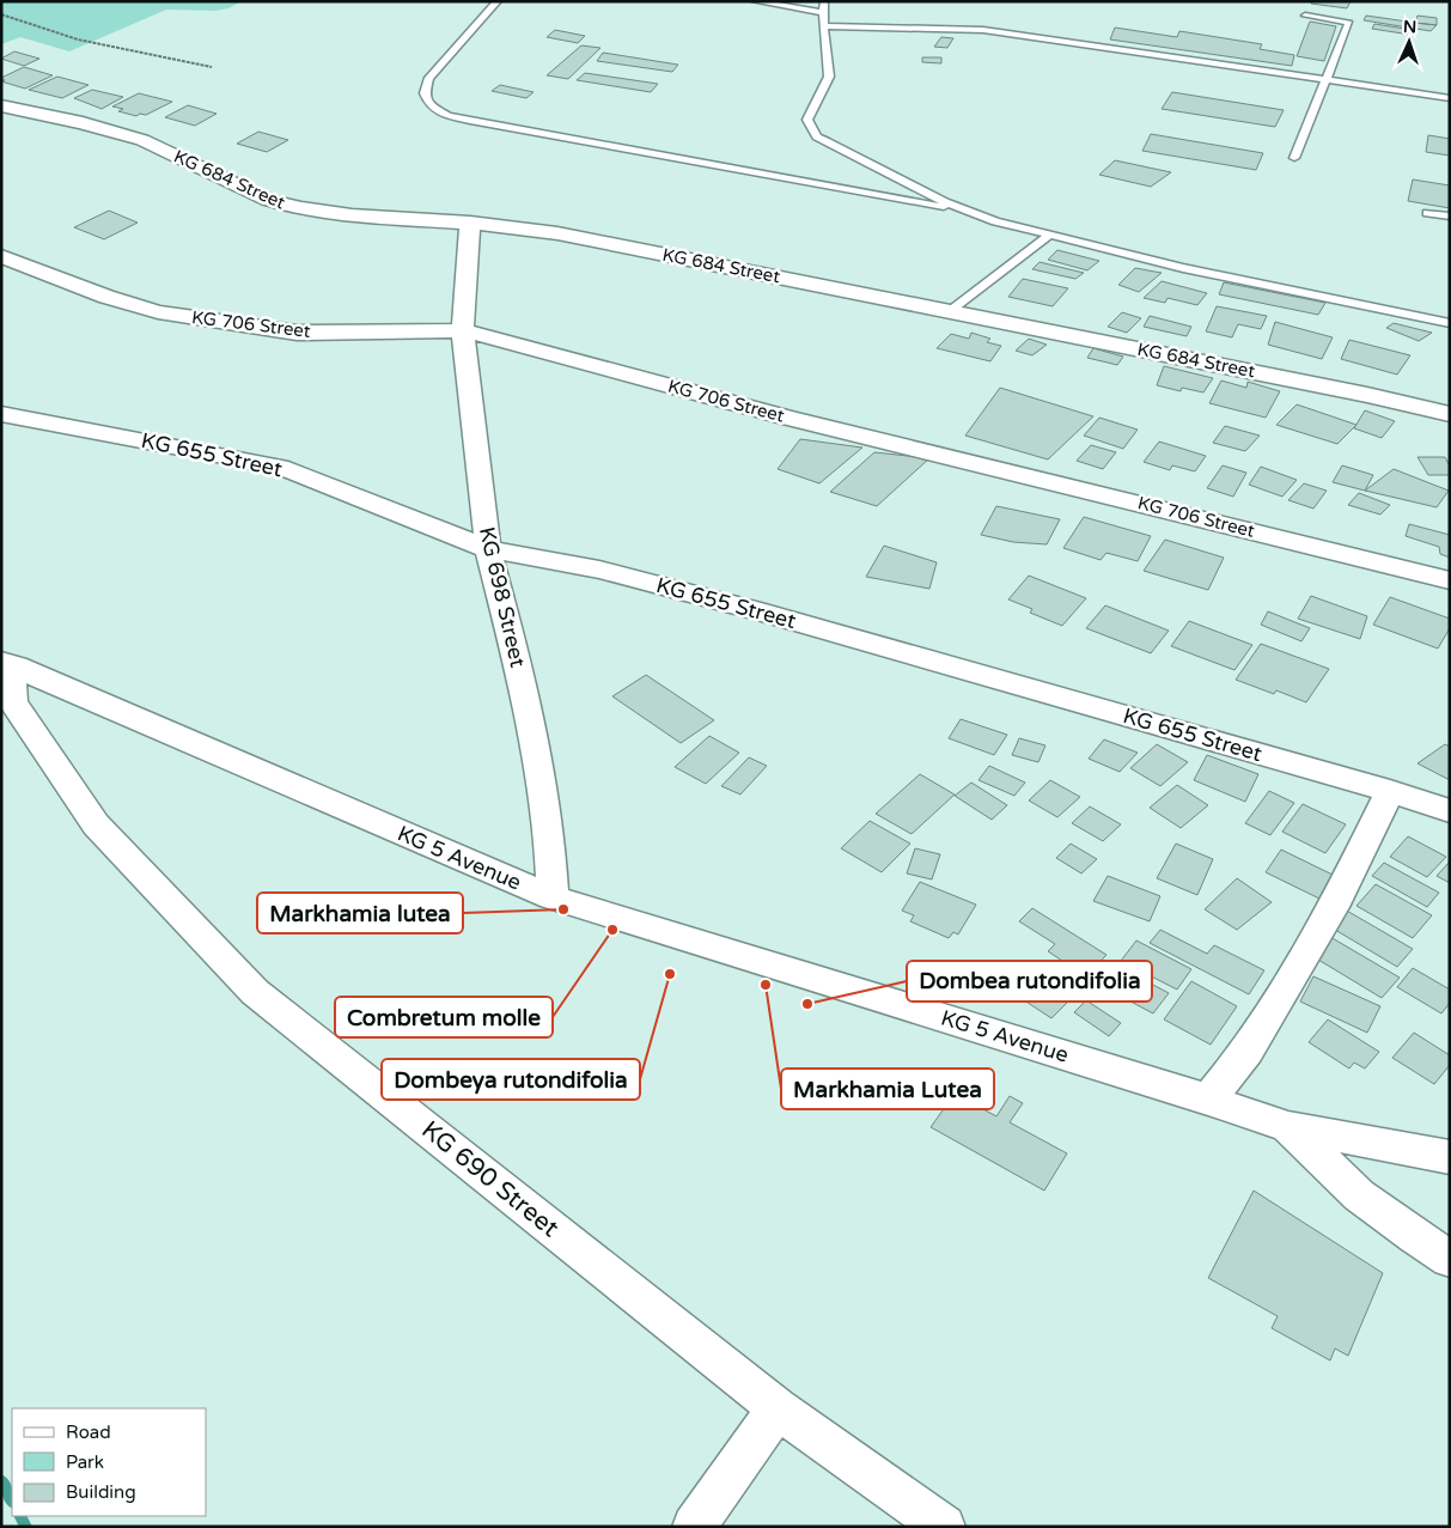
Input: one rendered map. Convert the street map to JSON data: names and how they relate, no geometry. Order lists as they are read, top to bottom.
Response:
{
  "streets": {
    "street": [
      "KG 684 Street",
      "KG 706 Street",
      "KG 655 Street",
      "KG 698 Street",
      "KG 5 Avenue",
      "KG 690 Street"
    ]
  },
  "crossings": [
    ["KG 684 Street", "KG 698 Street"],
    ["KG 706 Street", "KG 698 Street"],
    ["KG 655 Street", "KG 698 Street"],
    ["KG 698 Street", "KG 5 Avenue"],
    ["KG 5 Avenue", "KG 690 Street"]
  ],
  "places": [
    "Markhamia lutea",
    "Combretum molle",
    "Dombeya rutondifolia",
    "Markhamia Lutea",
    "Dombea rutondifolia"
  ],
  "legend": ["Road", "Park", "Building"],
  "north": "top"
}
